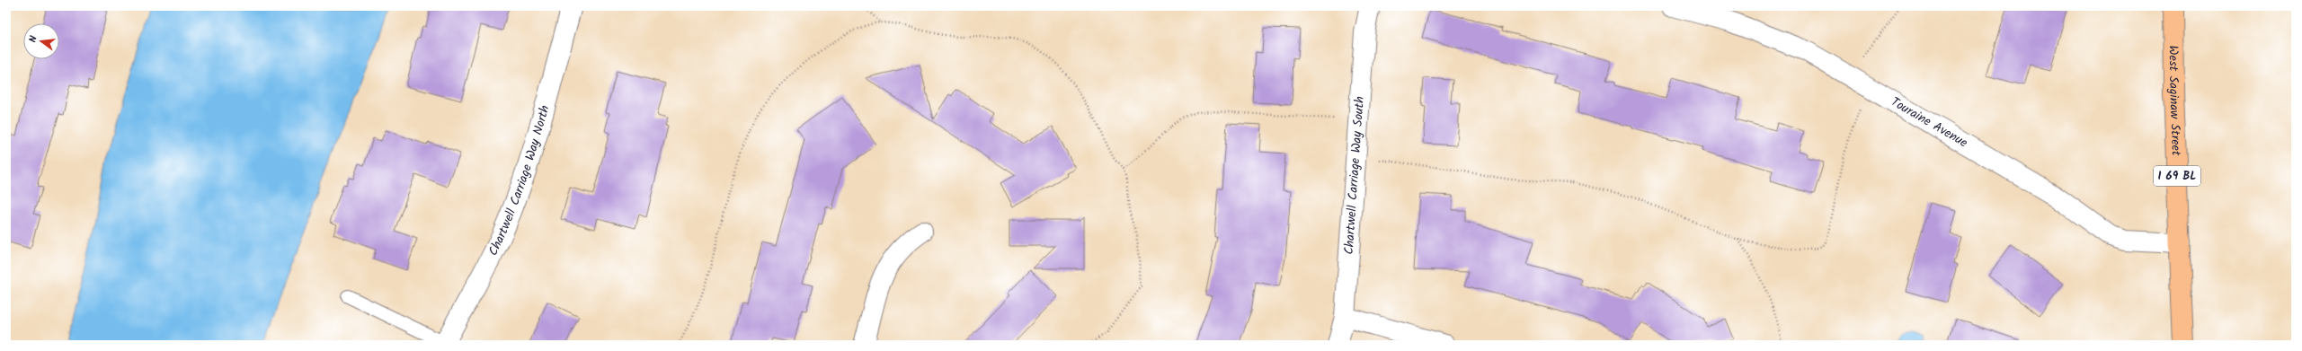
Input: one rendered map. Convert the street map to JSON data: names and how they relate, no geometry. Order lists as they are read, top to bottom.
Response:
{
  "streets": {
    "main road": ["West Saginaw Street", "I 69 BL"],
    "street": ["Touraine Avenue", "Chartwell Carriage Way South", "Chartwell Carriage Way North"]
  },
  "crossings": [
    ["West Saginaw Street", "Touraine Avenue"]
  ],
  "north": "left"
}
